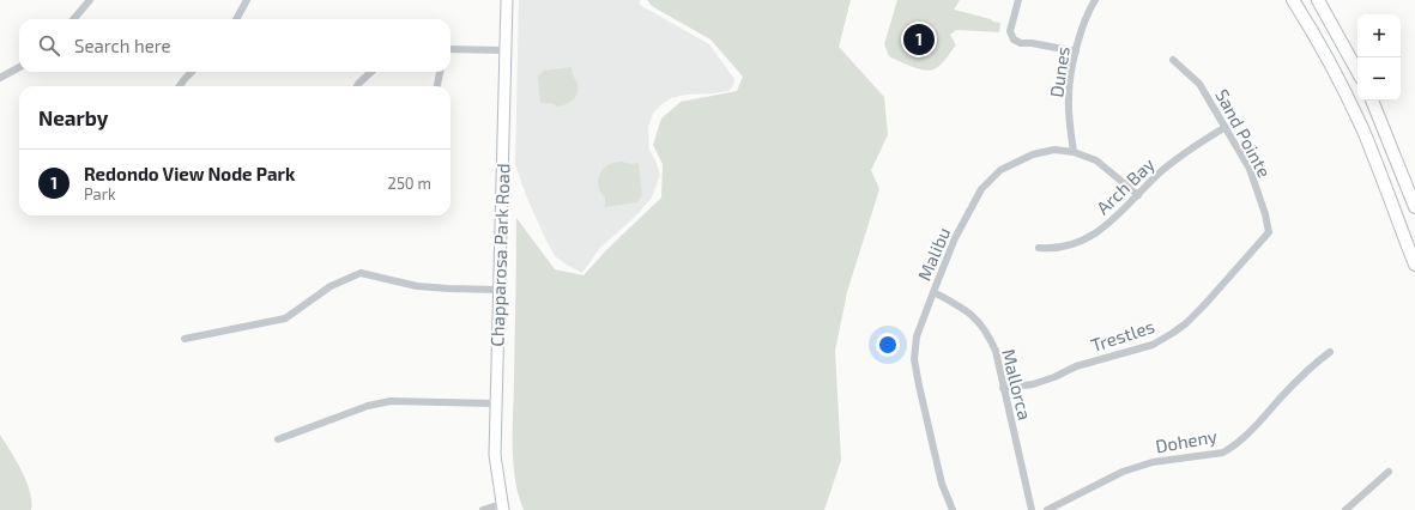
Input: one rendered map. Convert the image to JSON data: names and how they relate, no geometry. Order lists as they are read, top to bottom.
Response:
{
  "streets": {
    "street": [
      "Dunes",
      "Sand Pointe",
      "Arch Bay",
      "Malibu",
      "Chapparosa Park Road",
      "Trestles",
      "Mallorca",
      "Doheny"
    ]
  },
  "crossings": [
    ["Dunes", "Malibu"],
    ["Sand Pointe", "Arch Bay"],
    ["Sand Pointe", "Trestles"],
    ["Arch Bay", "Malibu"],
    ["Malibu", "Mallorca"],
    ["Trestles", "Mallorca"]
  ],
  "page": {
    "map_buttons": ["+", "−"],
    "search": "Search here",
    "pins": "1",
    "heading": "Nearby",
    "list": [
      {
        "mark": "1",
        "name": "Redondo View Node Park",
        "note": "Park",
        "value": "250 m"
      }
    ]
  }
}
